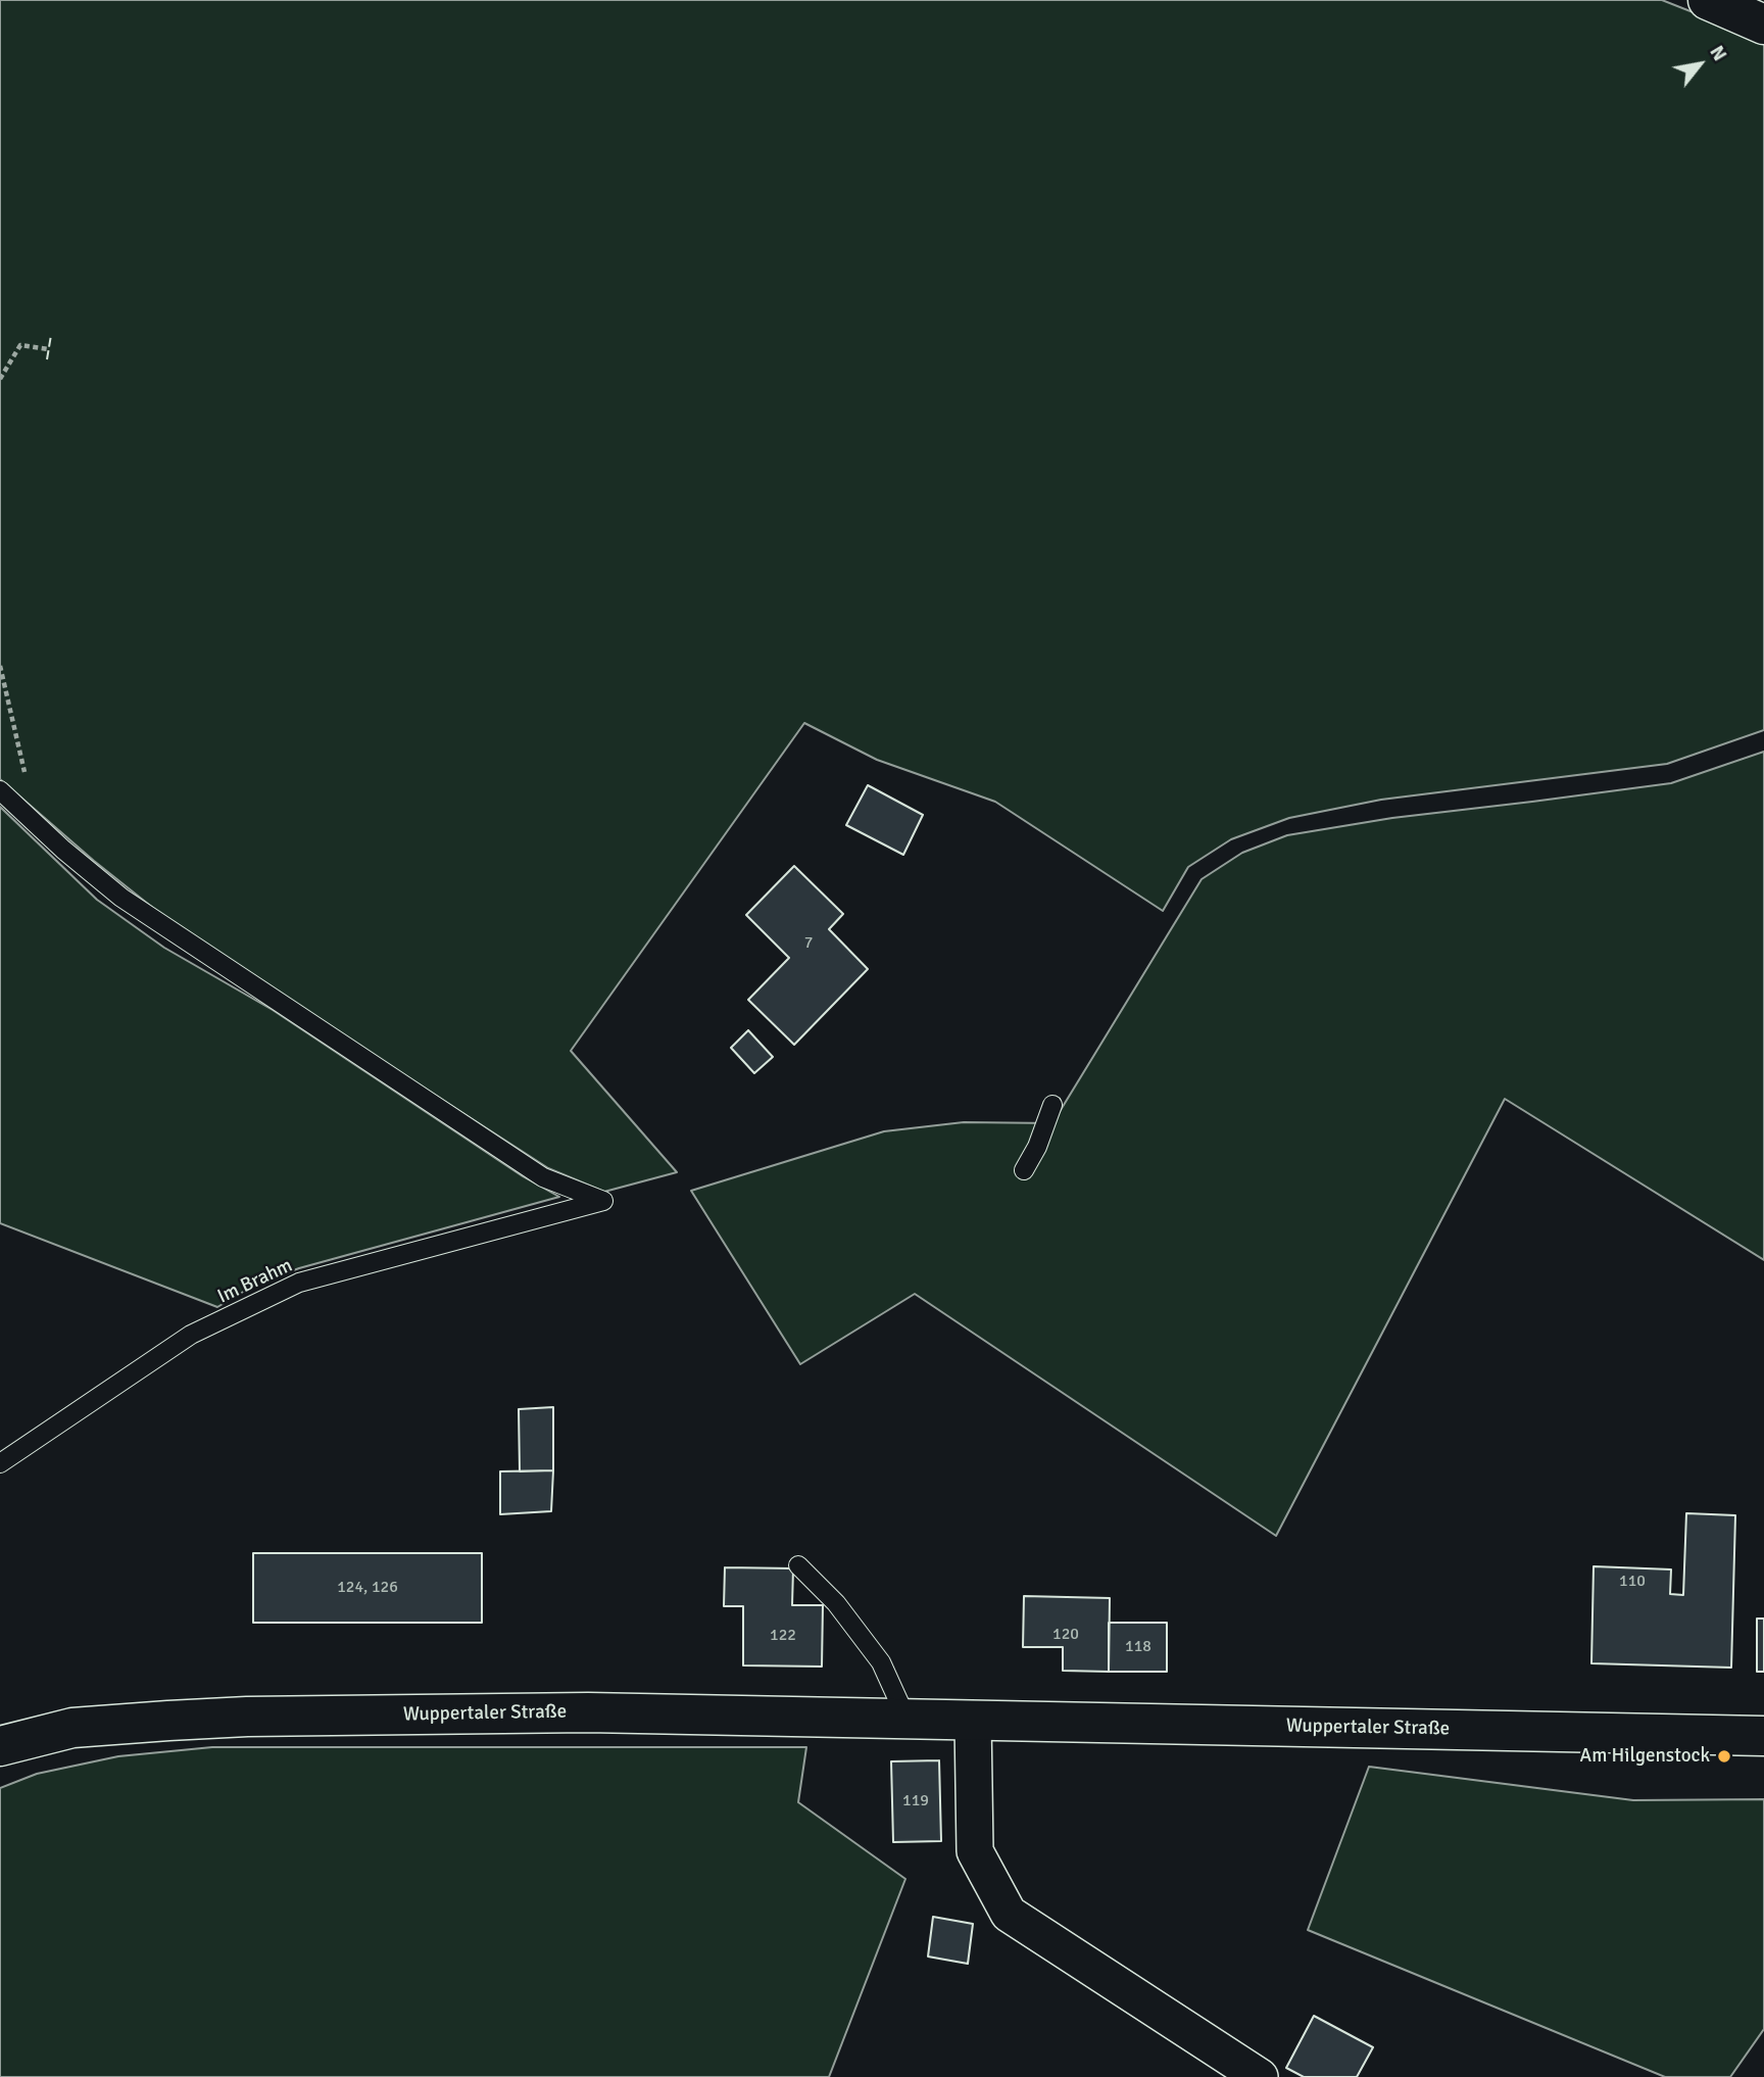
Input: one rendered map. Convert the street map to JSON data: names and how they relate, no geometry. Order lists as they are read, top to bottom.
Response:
{
  "streets": {
    "main road": ["Wuppertaler Straße"],
    "lane": ["Im Brahm"]
  },
  "places": ["Am Hilgenstock"],
  "house_numbers": [
    "7",
    "110",
    "124, 126",
    "120",
    "122",
    "118",
    "119"
  ],
  "north": "top right"
}
